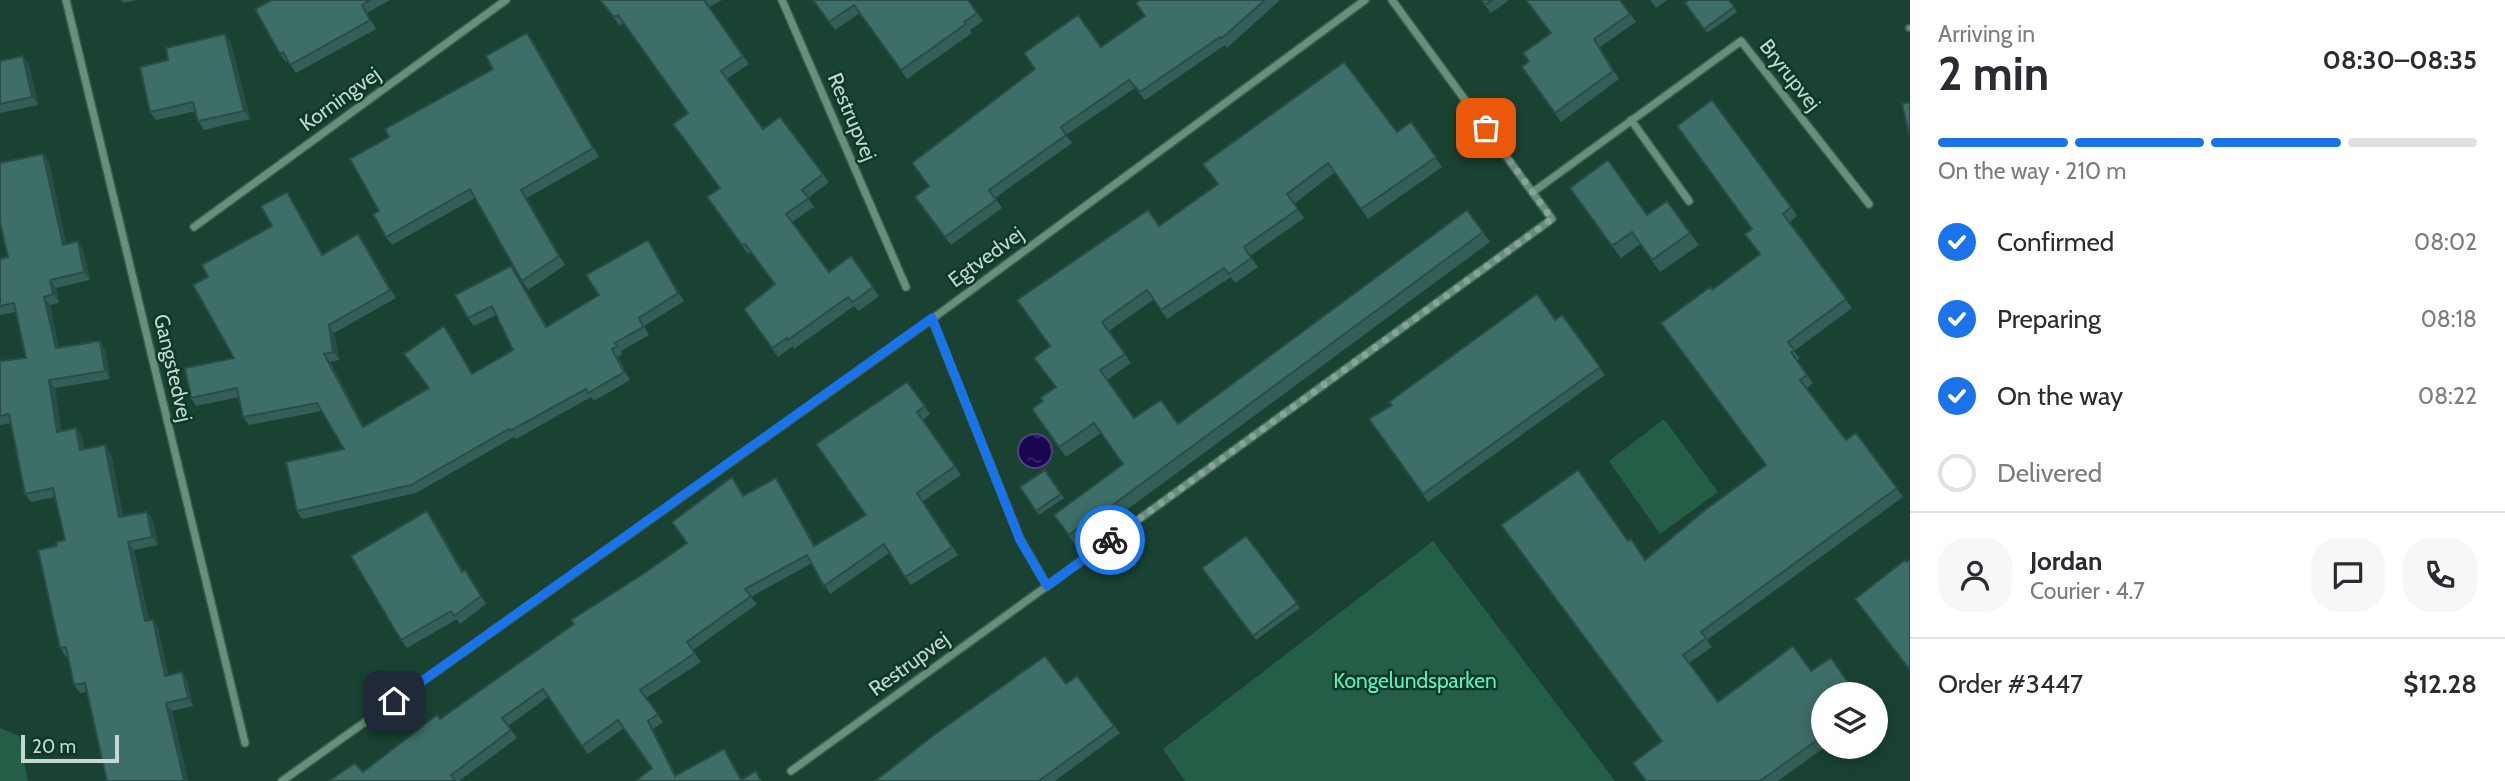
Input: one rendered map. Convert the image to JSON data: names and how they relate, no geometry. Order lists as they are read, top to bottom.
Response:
{
  "streets": {
    "street": [
      "Bryrupvej",
      "Korningvej",
      "Restrupvej",
      "Egtvedvej",
      "Gangstedvej"
    ]
  },
  "crossings": [
    ["Bryrupvej", "Restrupvej"]
  ],
  "parks": ["Kongelundsparken"],
  "scale_bar": "20 m",
  "page": {
    "heading": ["2 min", "Arriving in", "08:30–08:35"],
    "panel": [
      "Jordan",
      "Courier · 4.7",
      "Order #3447",
      "$12.28"
    ],
    "bar": "On the way · 210 m",
    "list": [
      ["Confirmed", "08:02"],
      ["Preparing", "08:18"],
      ["On the way", "08:22"],
      "Delivered"
    ],
    "scale": "20 m"
  }
}
